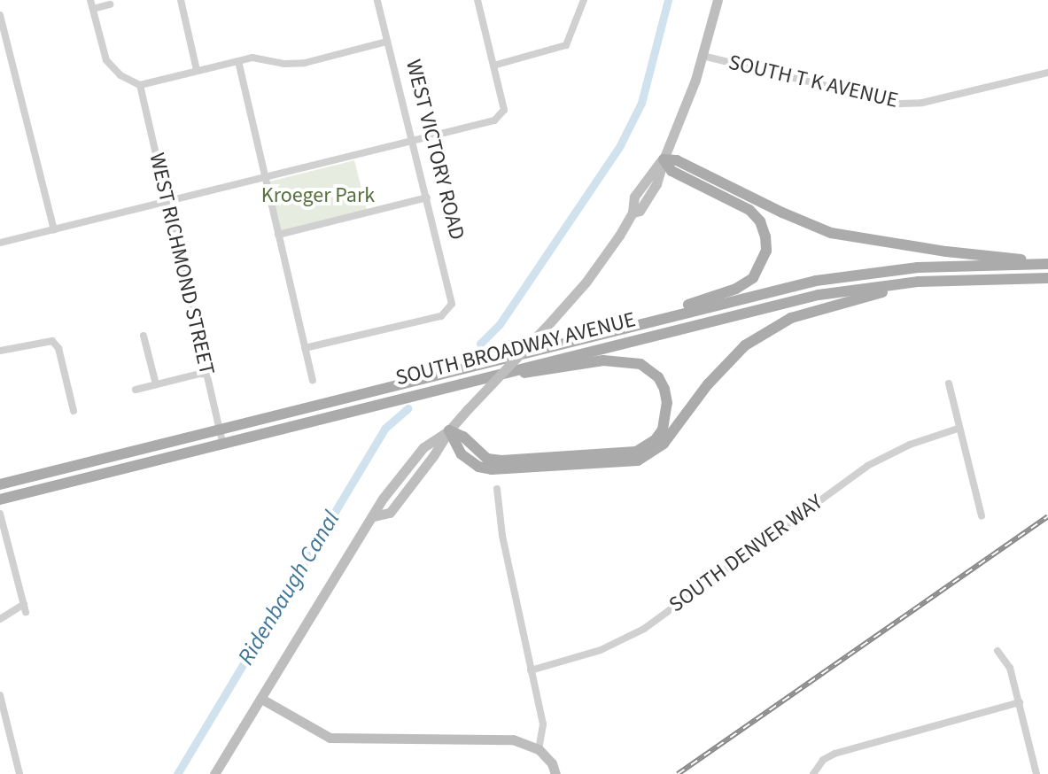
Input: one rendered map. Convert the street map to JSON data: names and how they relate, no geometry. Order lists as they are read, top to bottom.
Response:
{
  "streets": {
    "main road": ["SOUTH BROADWAY AVENUE"],
    "street": [
      "SOUTH T K AVENUE",
      "WEST VICTORY ROAD",
      "WEST RICHMOND STREET",
      "SOUTH DENVER WAY"
    ]
  },
  "crossings": [
    ["WEST RICHMOND STREET", "SOUTH BROADWAY AVENUE"]
  ],
  "water": ["Ridenbaugh Canal"],
  "parks": ["Kroeger Park"]
}
